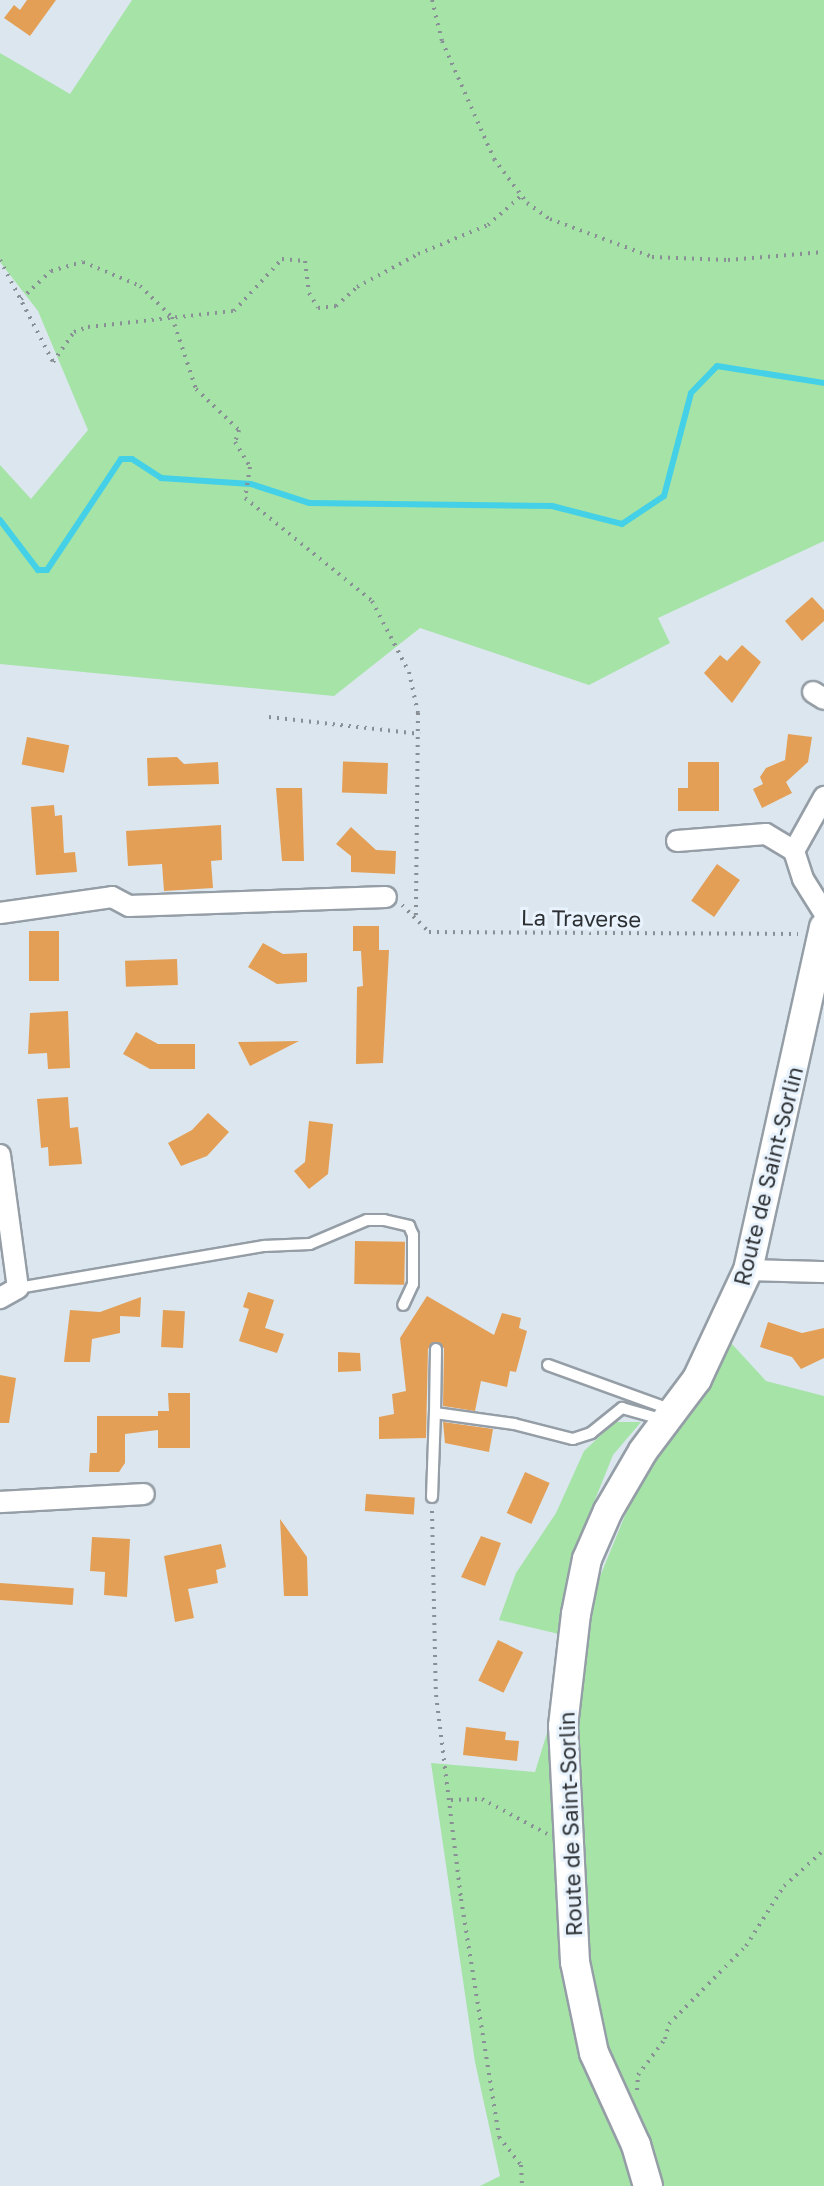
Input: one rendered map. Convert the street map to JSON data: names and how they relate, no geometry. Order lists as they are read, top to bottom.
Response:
{
  "streets": {
    "street": ["Route de Saint-Sorlin"],
    "path": ["La Traverse"]
  }
}
